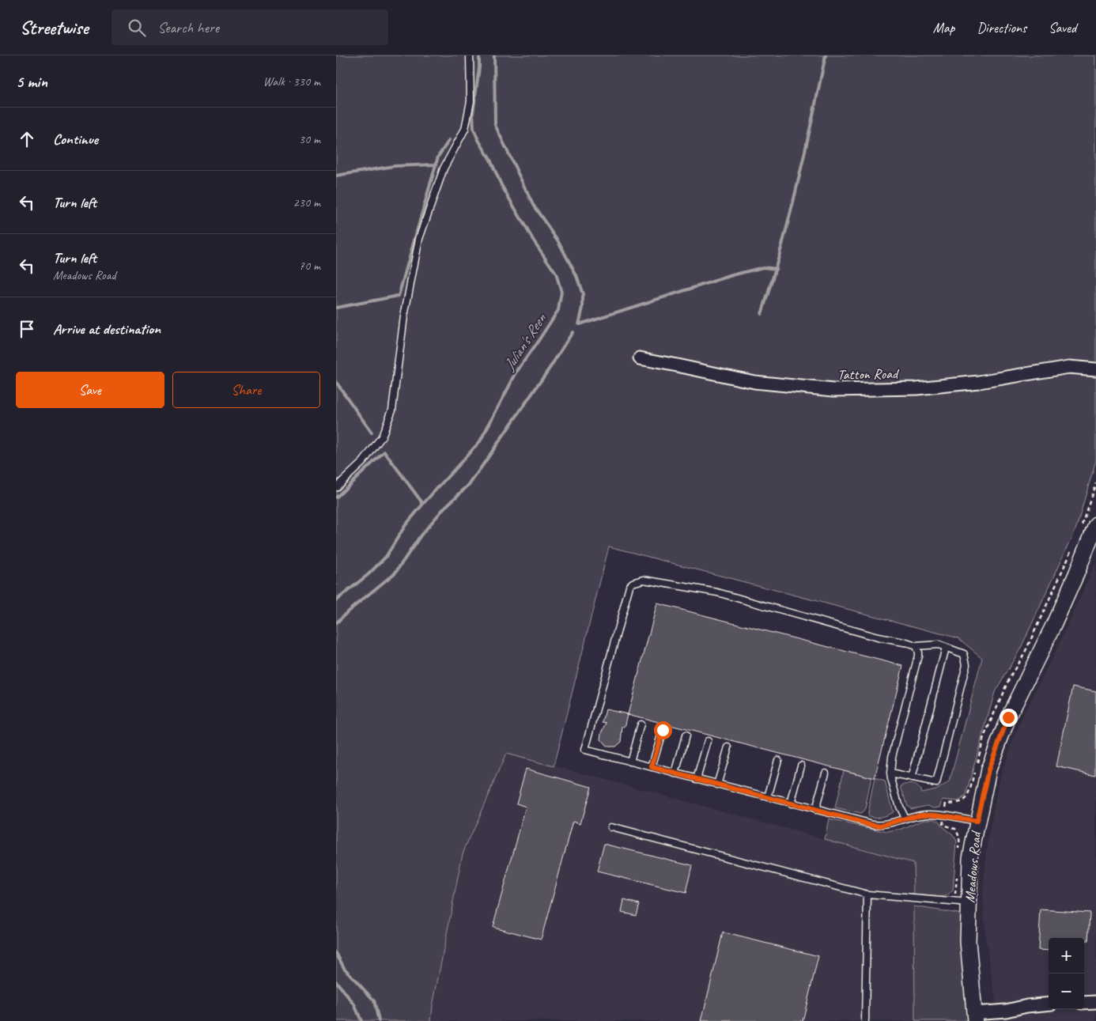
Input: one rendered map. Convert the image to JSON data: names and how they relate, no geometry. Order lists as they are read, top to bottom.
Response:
{
  "streets": {
    "street": ["Tatton Road", "Meadows Road"]
  },
  "water": ["Julian's Reen"],
  "page": {
    "header": "Streetwise",
    "search": "Search here",
    "nav": ["Map", "Directions", "Saved"],
    "heading": ["5 min", "Walk · 330 m"],
    "list": [
      ["Continue", "30 m"],
      ["Turn left", "230 m"],
      ["Turn left", "Meadows Road", "70 m"],
      "Arrive at destination"
    ],
    "buttons": ["Save", "Share"],
    "map_buttons": ["+", "−"]
  }
}
